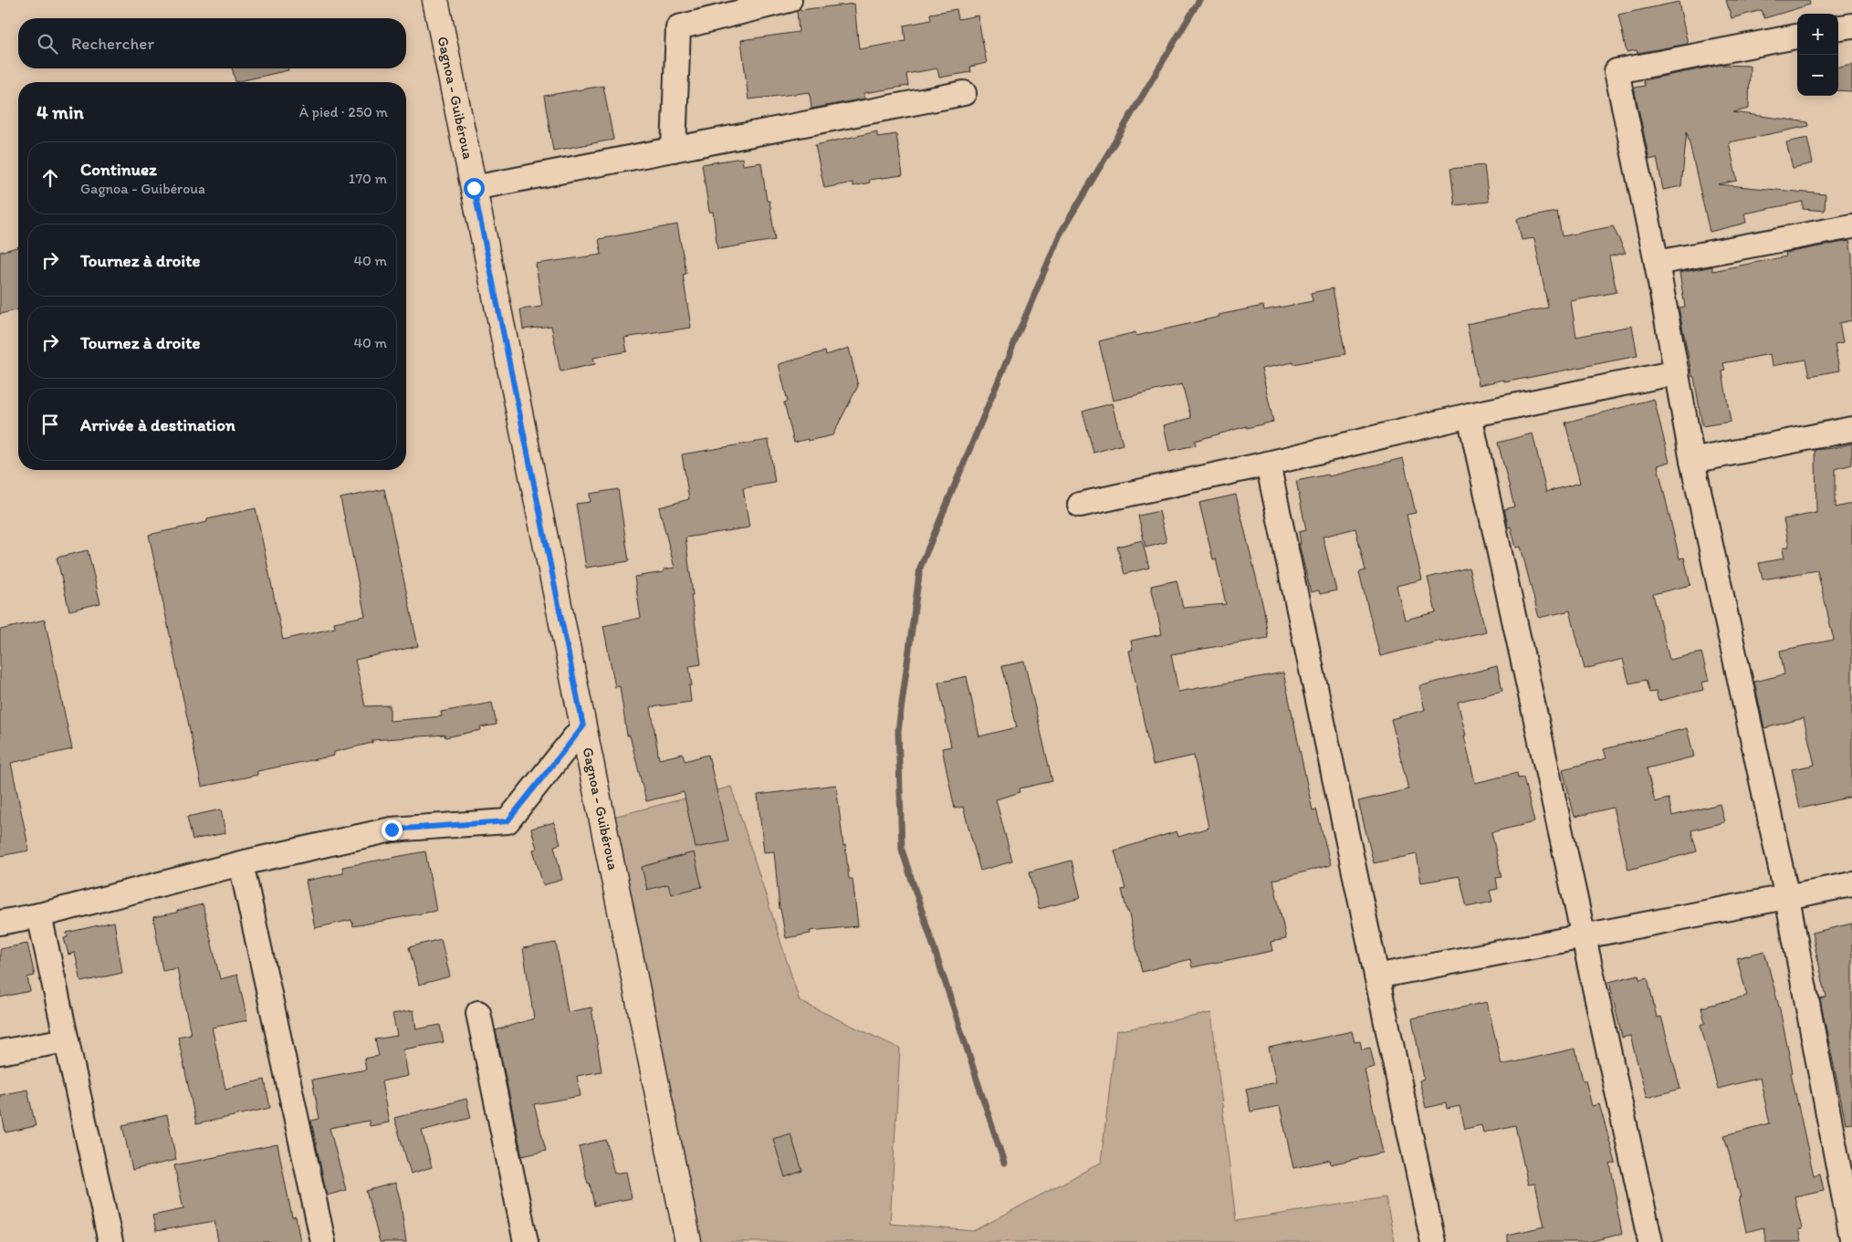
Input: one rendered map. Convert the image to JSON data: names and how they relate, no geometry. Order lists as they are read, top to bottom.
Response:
{
  "streets": {
    "main road": ["Gagnoa - Guibéroua"]
  },
  "page": {
    "map_buttons": ["+", "−"],
    "search": "Rechercher",
    "heading": ["4 min", "À pied · 250 m"],
    "list": [
      ["Continuez", "Gagnoa - Guibéroua", "170 m"],
      ["Tournez à droite", "40 m"],
      ["Tournez à droite", "40 m"],
      "Arrivée à destination"
    ]
  }
}
